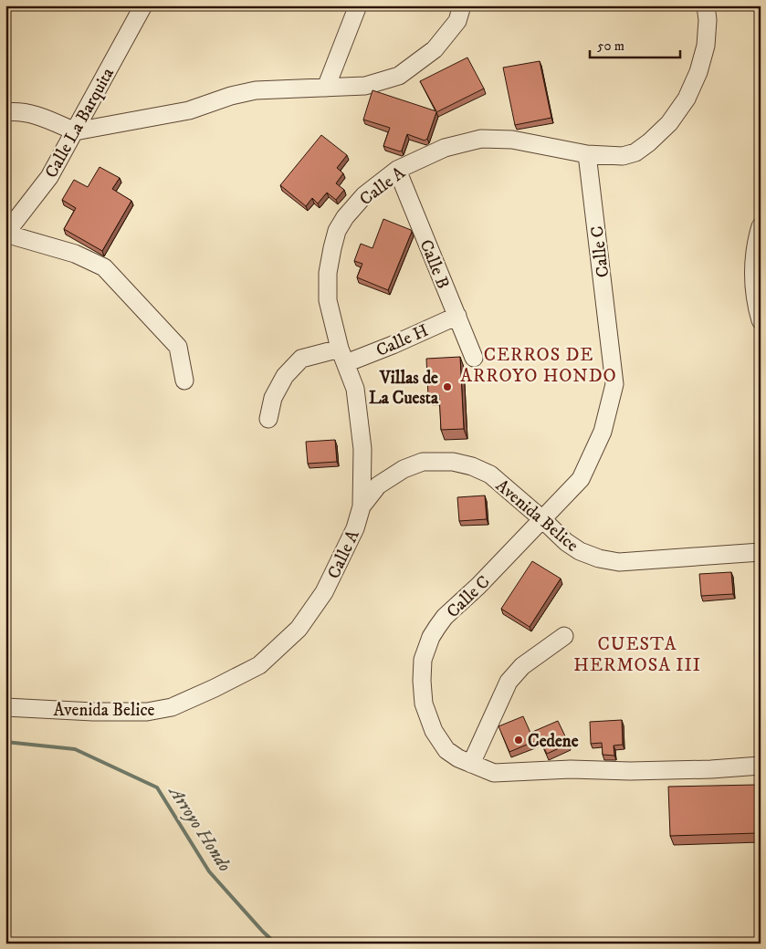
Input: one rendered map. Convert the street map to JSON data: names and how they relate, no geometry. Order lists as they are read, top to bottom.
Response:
{
  "streets": {
    "street": [
      "Calle La Barquita",
      "Calle A",
      "Calle C",
      "Calle B",
      "Calle H",
      "Avenida Belice"
    ]
  },
  "crossings": [
    ["Calle A", "Calle C"],
    ["Calle A", "Calle B"],
    ["Calle A", "Calle H"],
    ["Calle A", "Avenida Belice"],
    ["Calle C", "Avenida Belice"],
    ["Calle B", "Calle H"]
  ],
  "districts": ["CERROS DE ARROYO HONDO", "CUESTA HERMOSA III"],
  "water": ["Arroyo Hondo"],
  "places": ["Villas de La Cuesta", "Cedene"],
  "scale_bar": "50 m"
}
